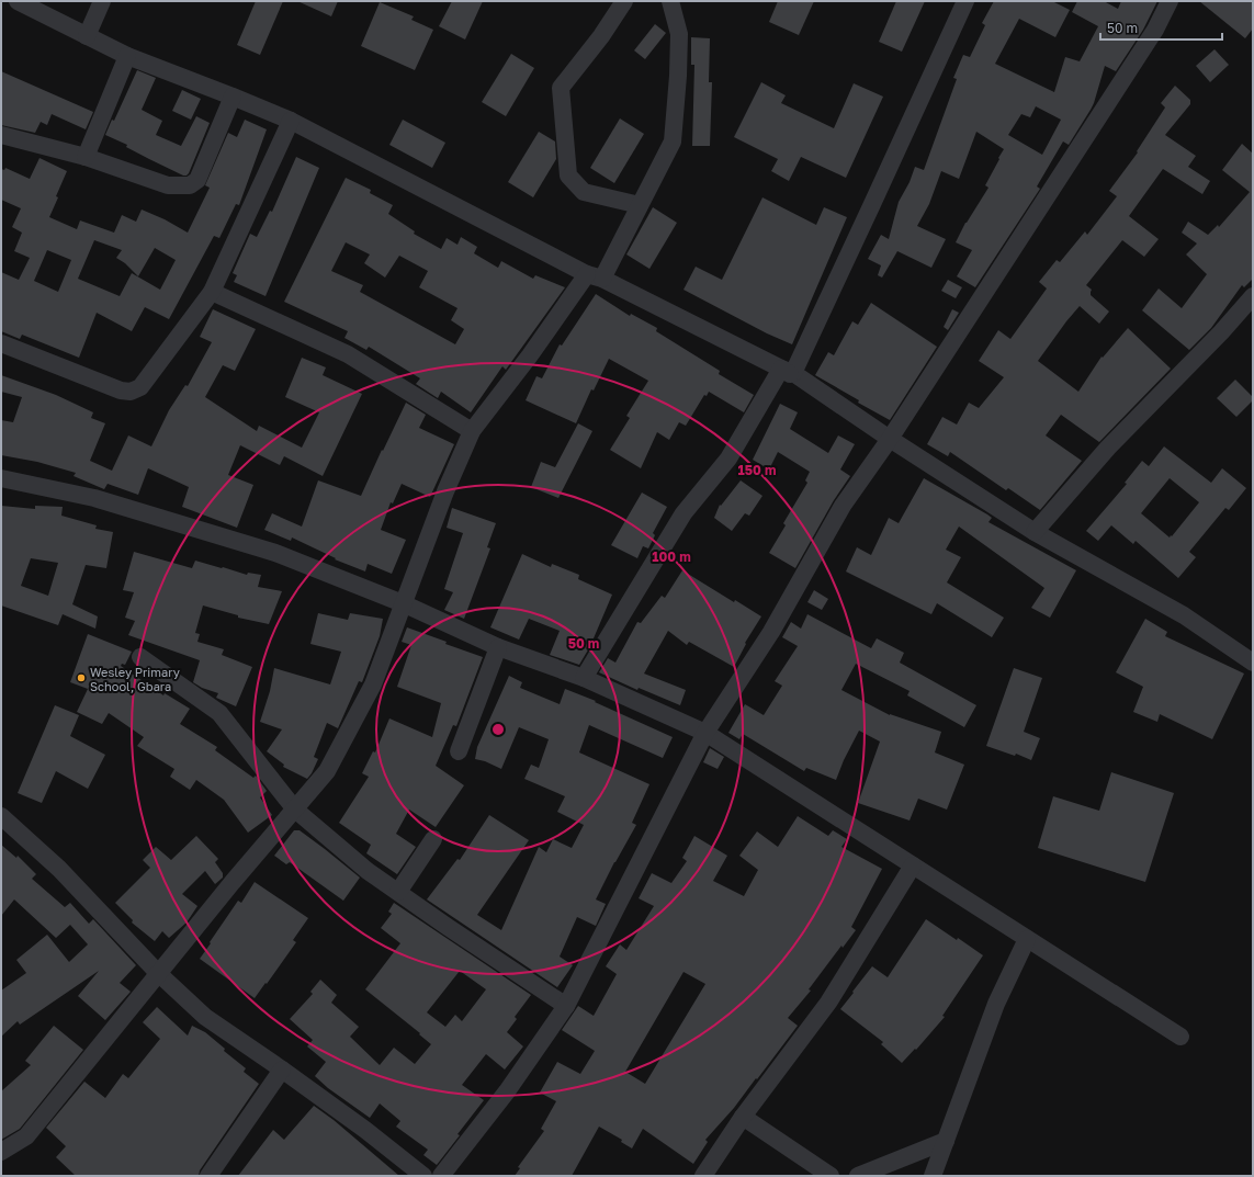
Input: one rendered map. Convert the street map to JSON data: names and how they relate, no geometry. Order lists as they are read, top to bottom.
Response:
{
  "places": ["Wesley Primary School, Gbara"],
  "scale_bar": "50 m",
  "rings": ["150 m", "100 m", "50 m"]
}
